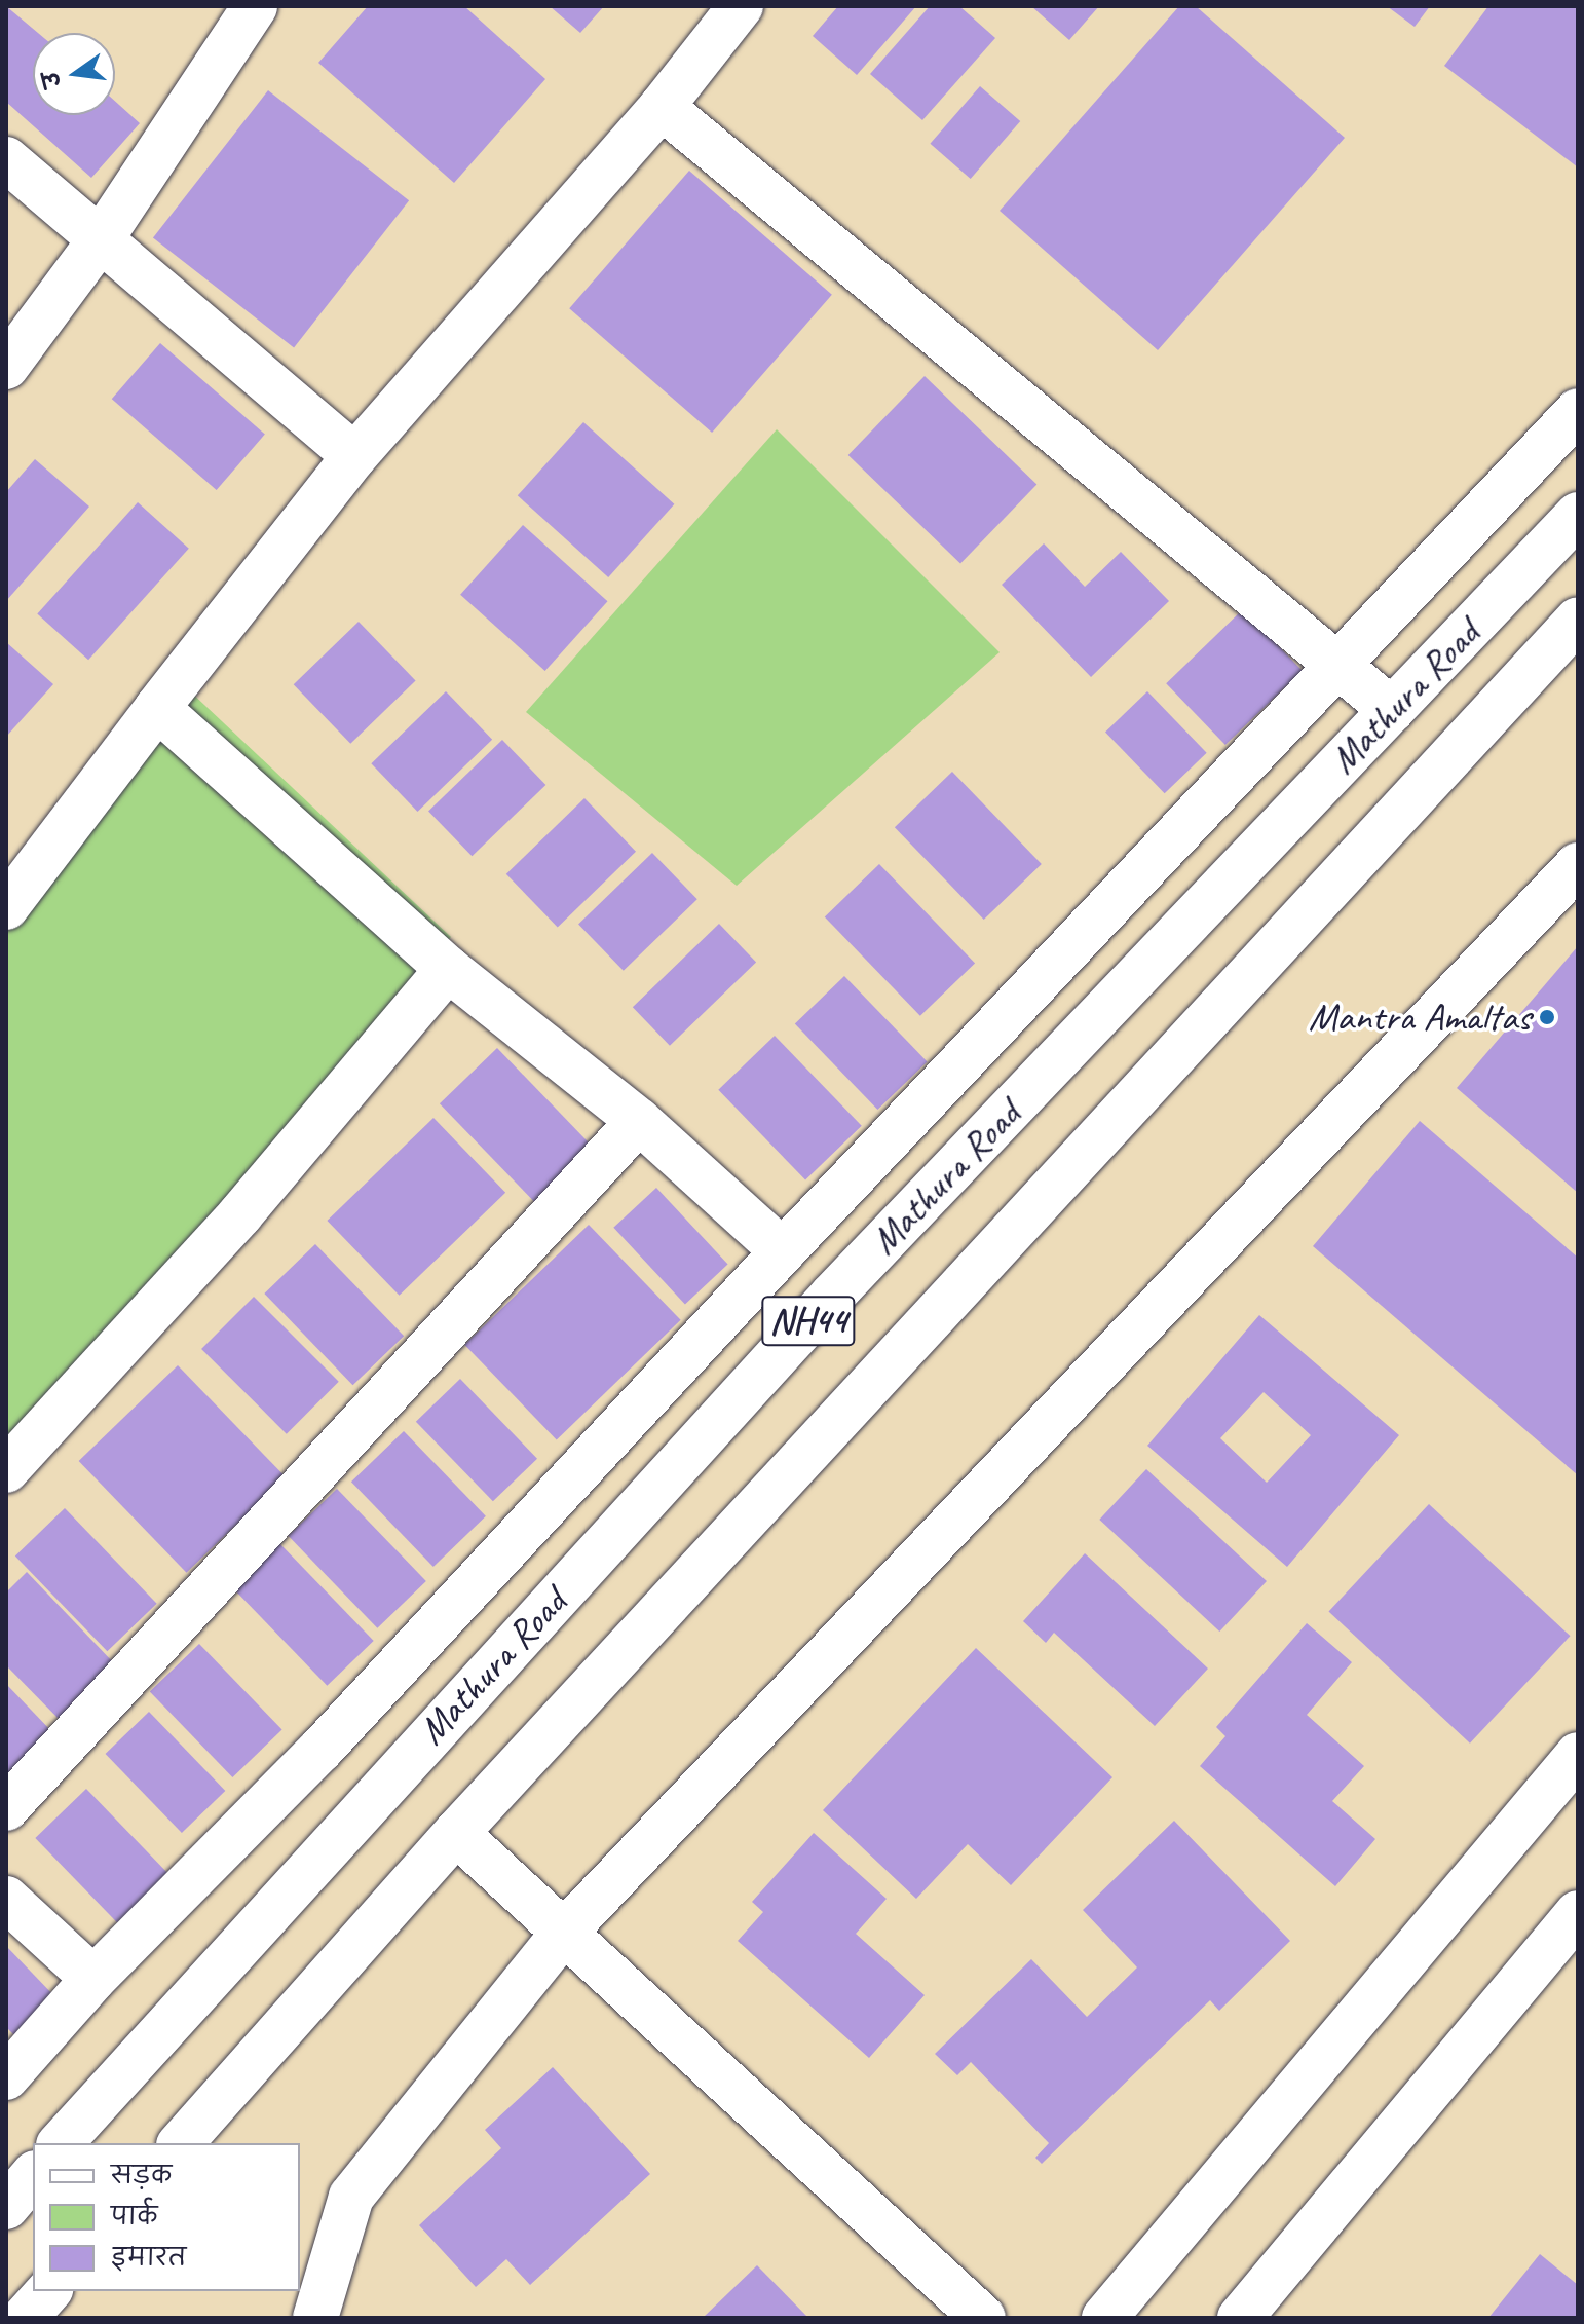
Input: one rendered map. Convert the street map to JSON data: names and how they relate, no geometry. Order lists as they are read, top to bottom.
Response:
{
  "streets": {
    "main road": ["Mathura Road", "NH44"]
  },
  "places": ["Mantra Amaltas"],
  "legend": ["सड़क", "पार्क", "इमारत"],
  "north": "left"
}
